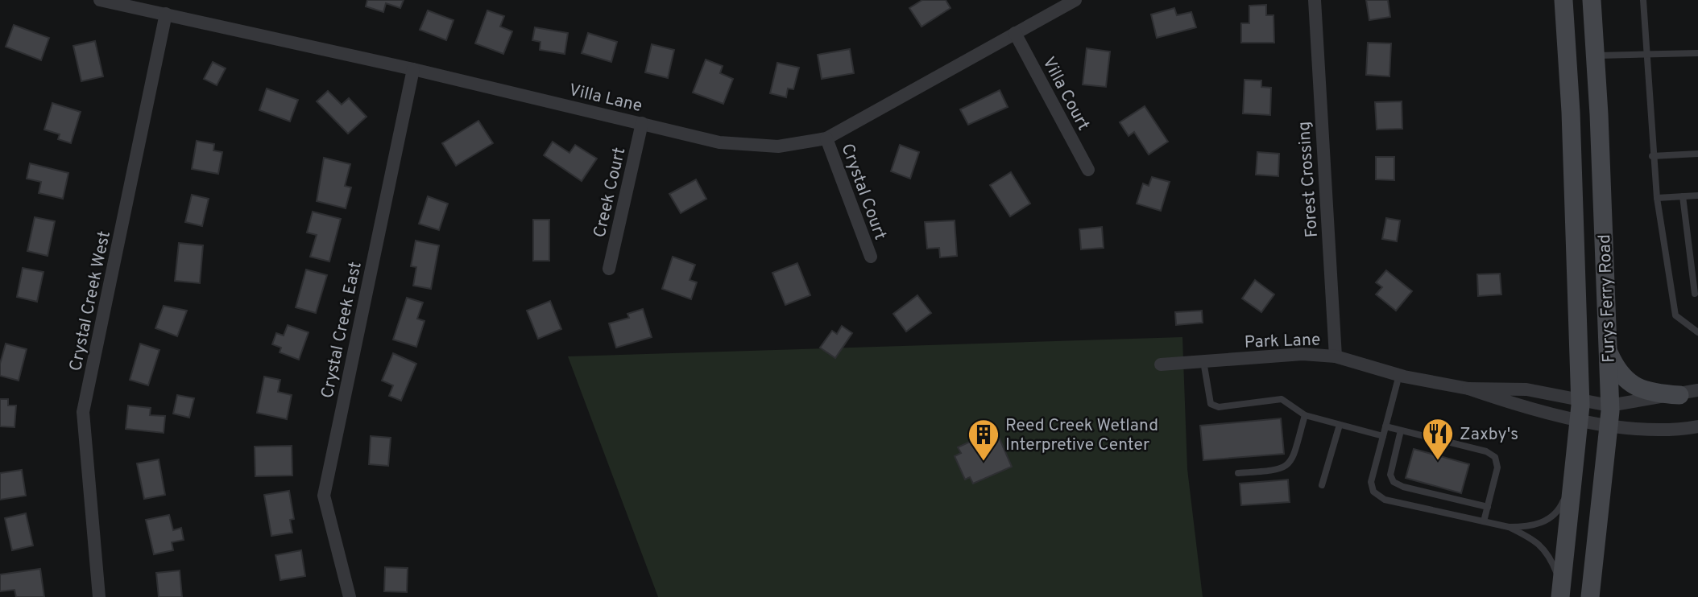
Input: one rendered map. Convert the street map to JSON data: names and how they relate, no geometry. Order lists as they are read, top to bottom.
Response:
{
  "streets": {
    "main road": ["Furys Ferry Road"],
    "street": [
      "Villa Court",
      "Villa Lane",
      "Forest Crossing",
      "Crystal Court",
      "Creek Court",
      "Crystal Creek West",
      "Crystal Creek East",
      "Park Lane"
    ]
  },
  "crossings": [
    ["Villa Court", "Villa Lane"],
    ["Villa Lane", "Crystal Court"],
    ["Villa Lane", "Creek Court"],
    ["Villa Lane", "Crystal Creek West"],
    ["Villa Lane", "Crystal Creek East"],
    ["Forest Crossing", "Park Lane"],
    ["Furys Ferry Road", "Park Lane"]
  ],
  "places": {
    "restaurant": ["Zaxby's"],
    "building": ["Reed Creek Wetland Interpretive Center"]
  }
}
